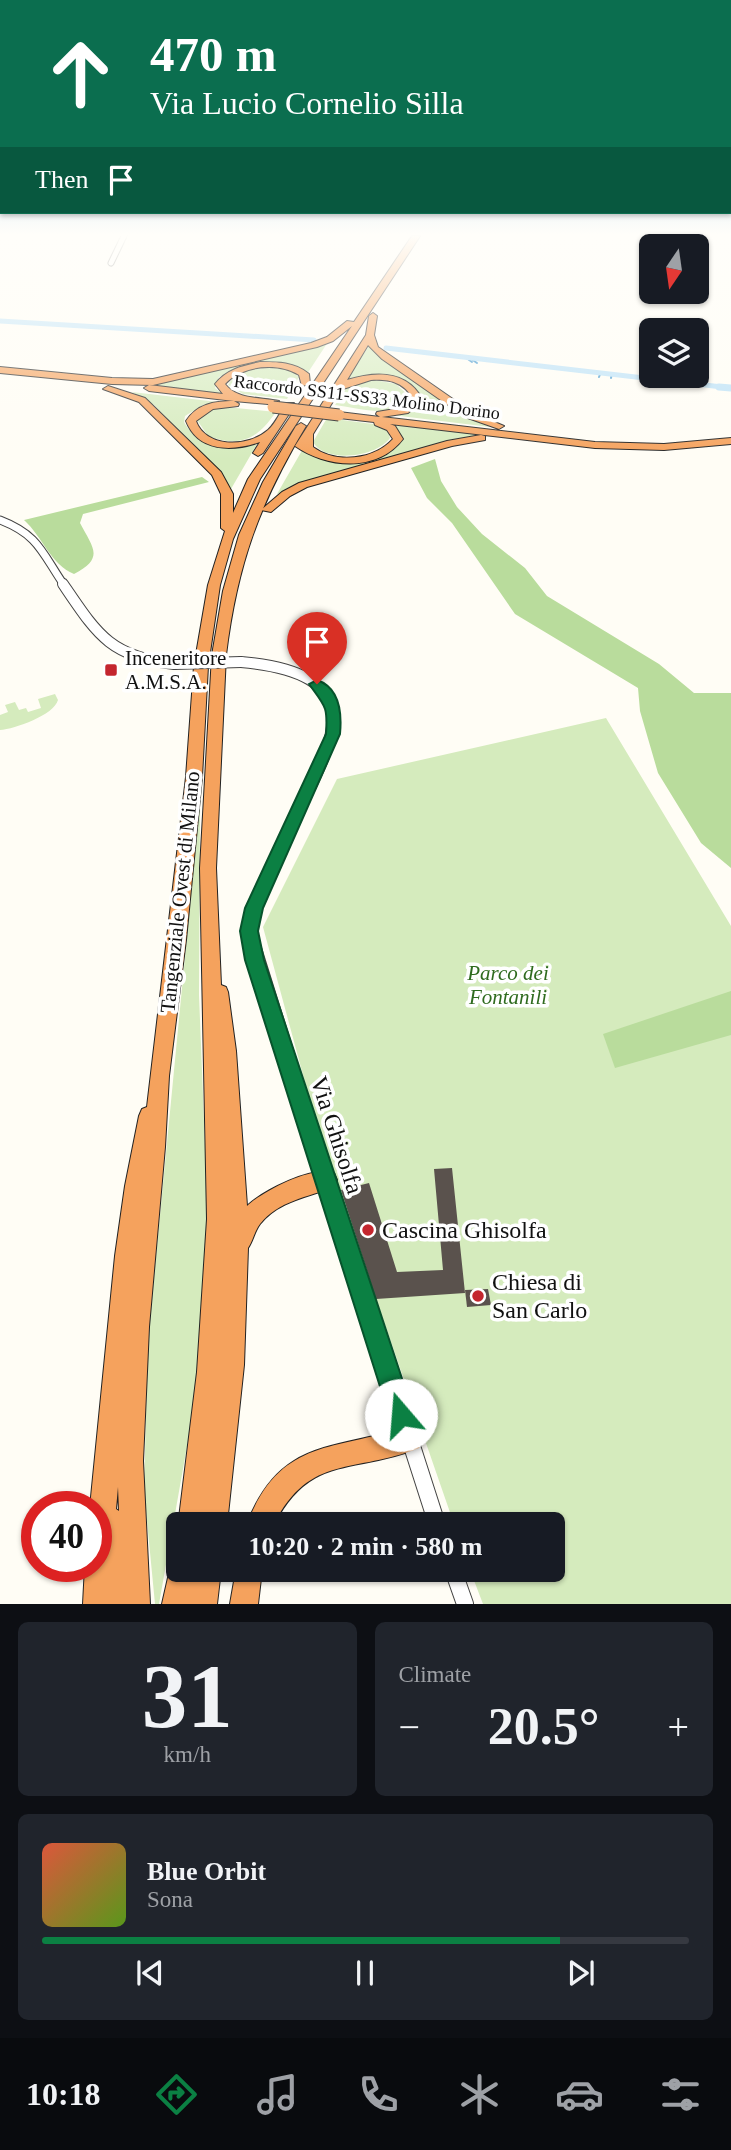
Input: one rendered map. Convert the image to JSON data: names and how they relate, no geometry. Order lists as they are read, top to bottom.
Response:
{
  "streets": {
    "highway": ["Raccordo SS11-SS33 Molino Dorino", "Tangenziale Ovest di Milano"],
    "street": ["Via Ghisolfa"]
  },
  "parks": ["Parco dei Fontanili"],
  "places": {
    "transit": ["Inceneritore A.M.S.A."],
    "other": ["Cascina Ghisolfa", "Chiesa di San Carlo"]
  },
  "north": "bottom",
  "page": {
    "turn": ["470 m", "Via Lucio Cornelio Silla"],
    "then": "Then",
    "limit": "40",
    "trip": "10:20 · 2 min · 580 m",
    "tile": [
      ["31", "km/h"],
      "Climate"
    ],
    "heat": ["−", "20.5°", "+"],
    "song": ["Blue Orbit", "Sona"],
    "tabs": "10:18"
  }
}
